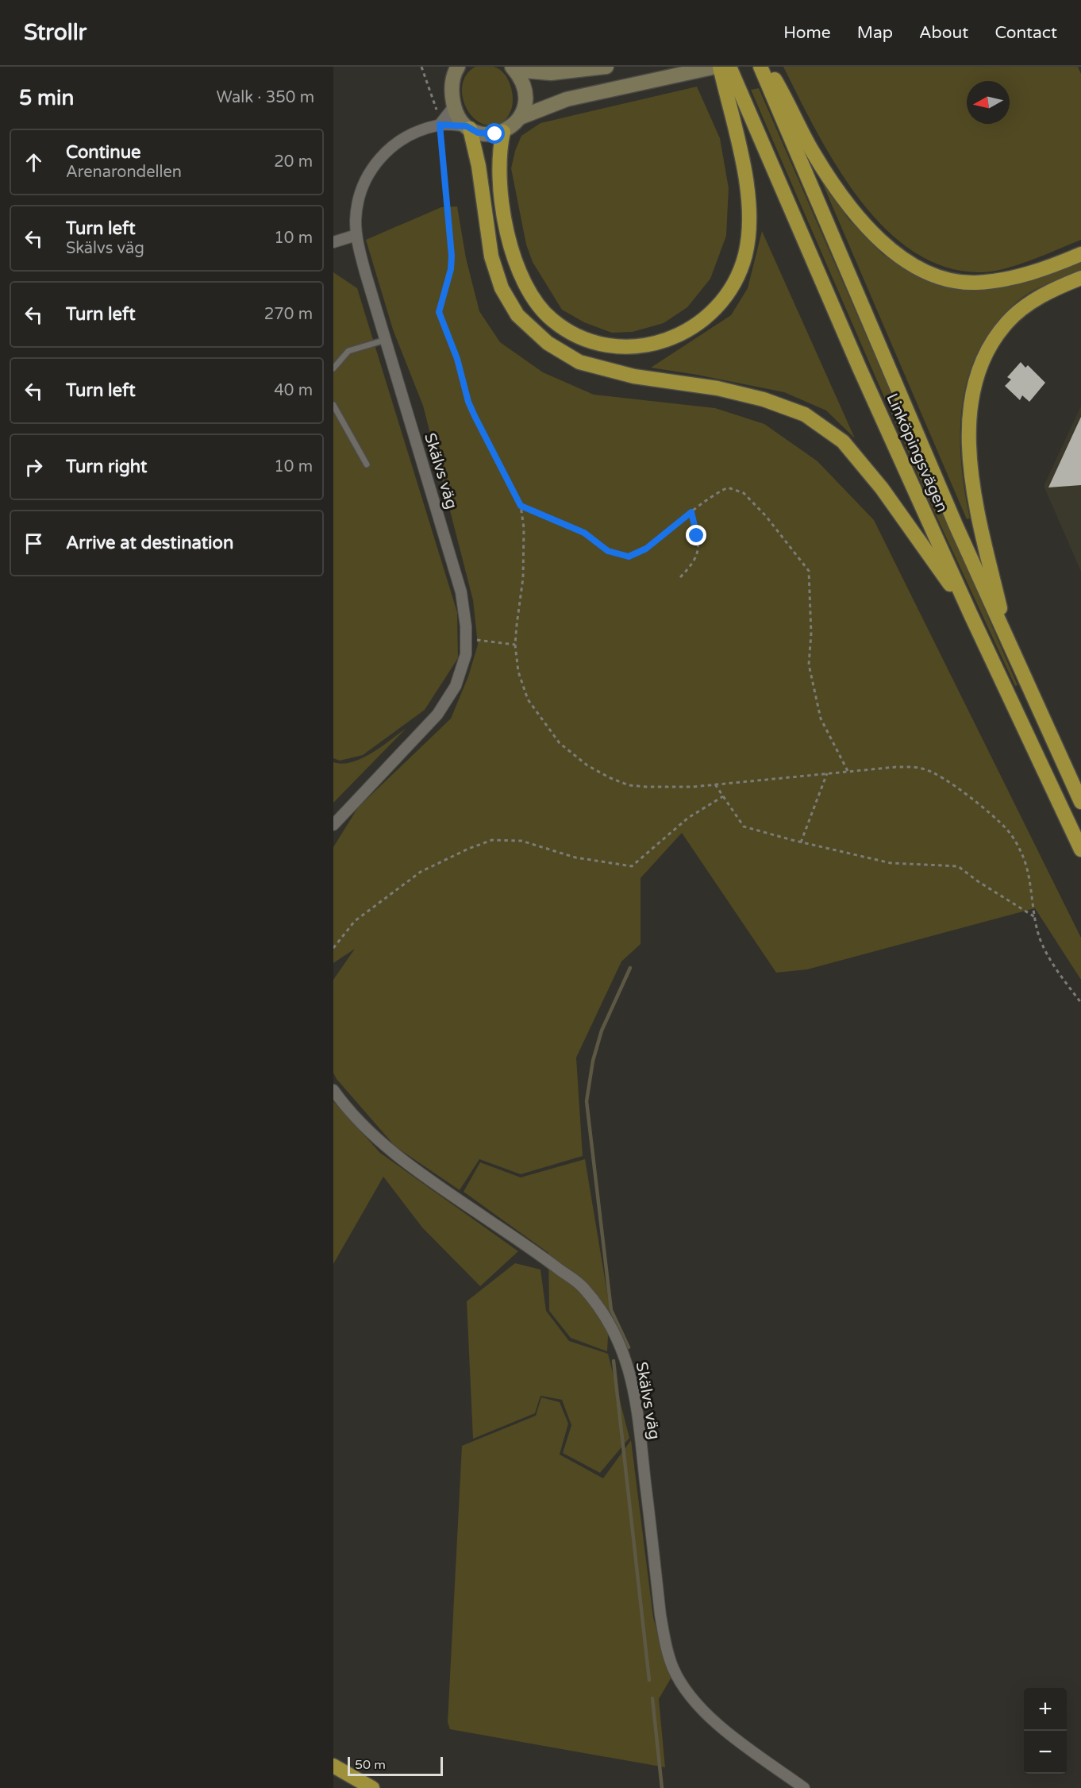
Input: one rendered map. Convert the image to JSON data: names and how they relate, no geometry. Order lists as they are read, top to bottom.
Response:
{
  "streets": {
    "highway": ["Linköpingsvägen"],
    "street": ["Skälvs väg"]
  },
  "scale_bar": "50 m",
  "north": "left",
  "page": {
    "header": "Strollr",
    "nav": [
      "Home",
      "Map",
      "About",
      "Contact"
    ],
    "heading": ["5 min", "Walk · 350 m"],
    "list": [
      ["Continue", "Arenarondellen", "20 m"],
      ["Turn left", "Skälvs väg", "10 m"],
      ["Turn left", "270 m"],
      ["Turn left", "40 m"],
      ["Turn right", "10 m"],
      "Arrive at destination"
    ],
    "map_buttons": ["+", "−"],
    "scale": "50 m"
  }
}
